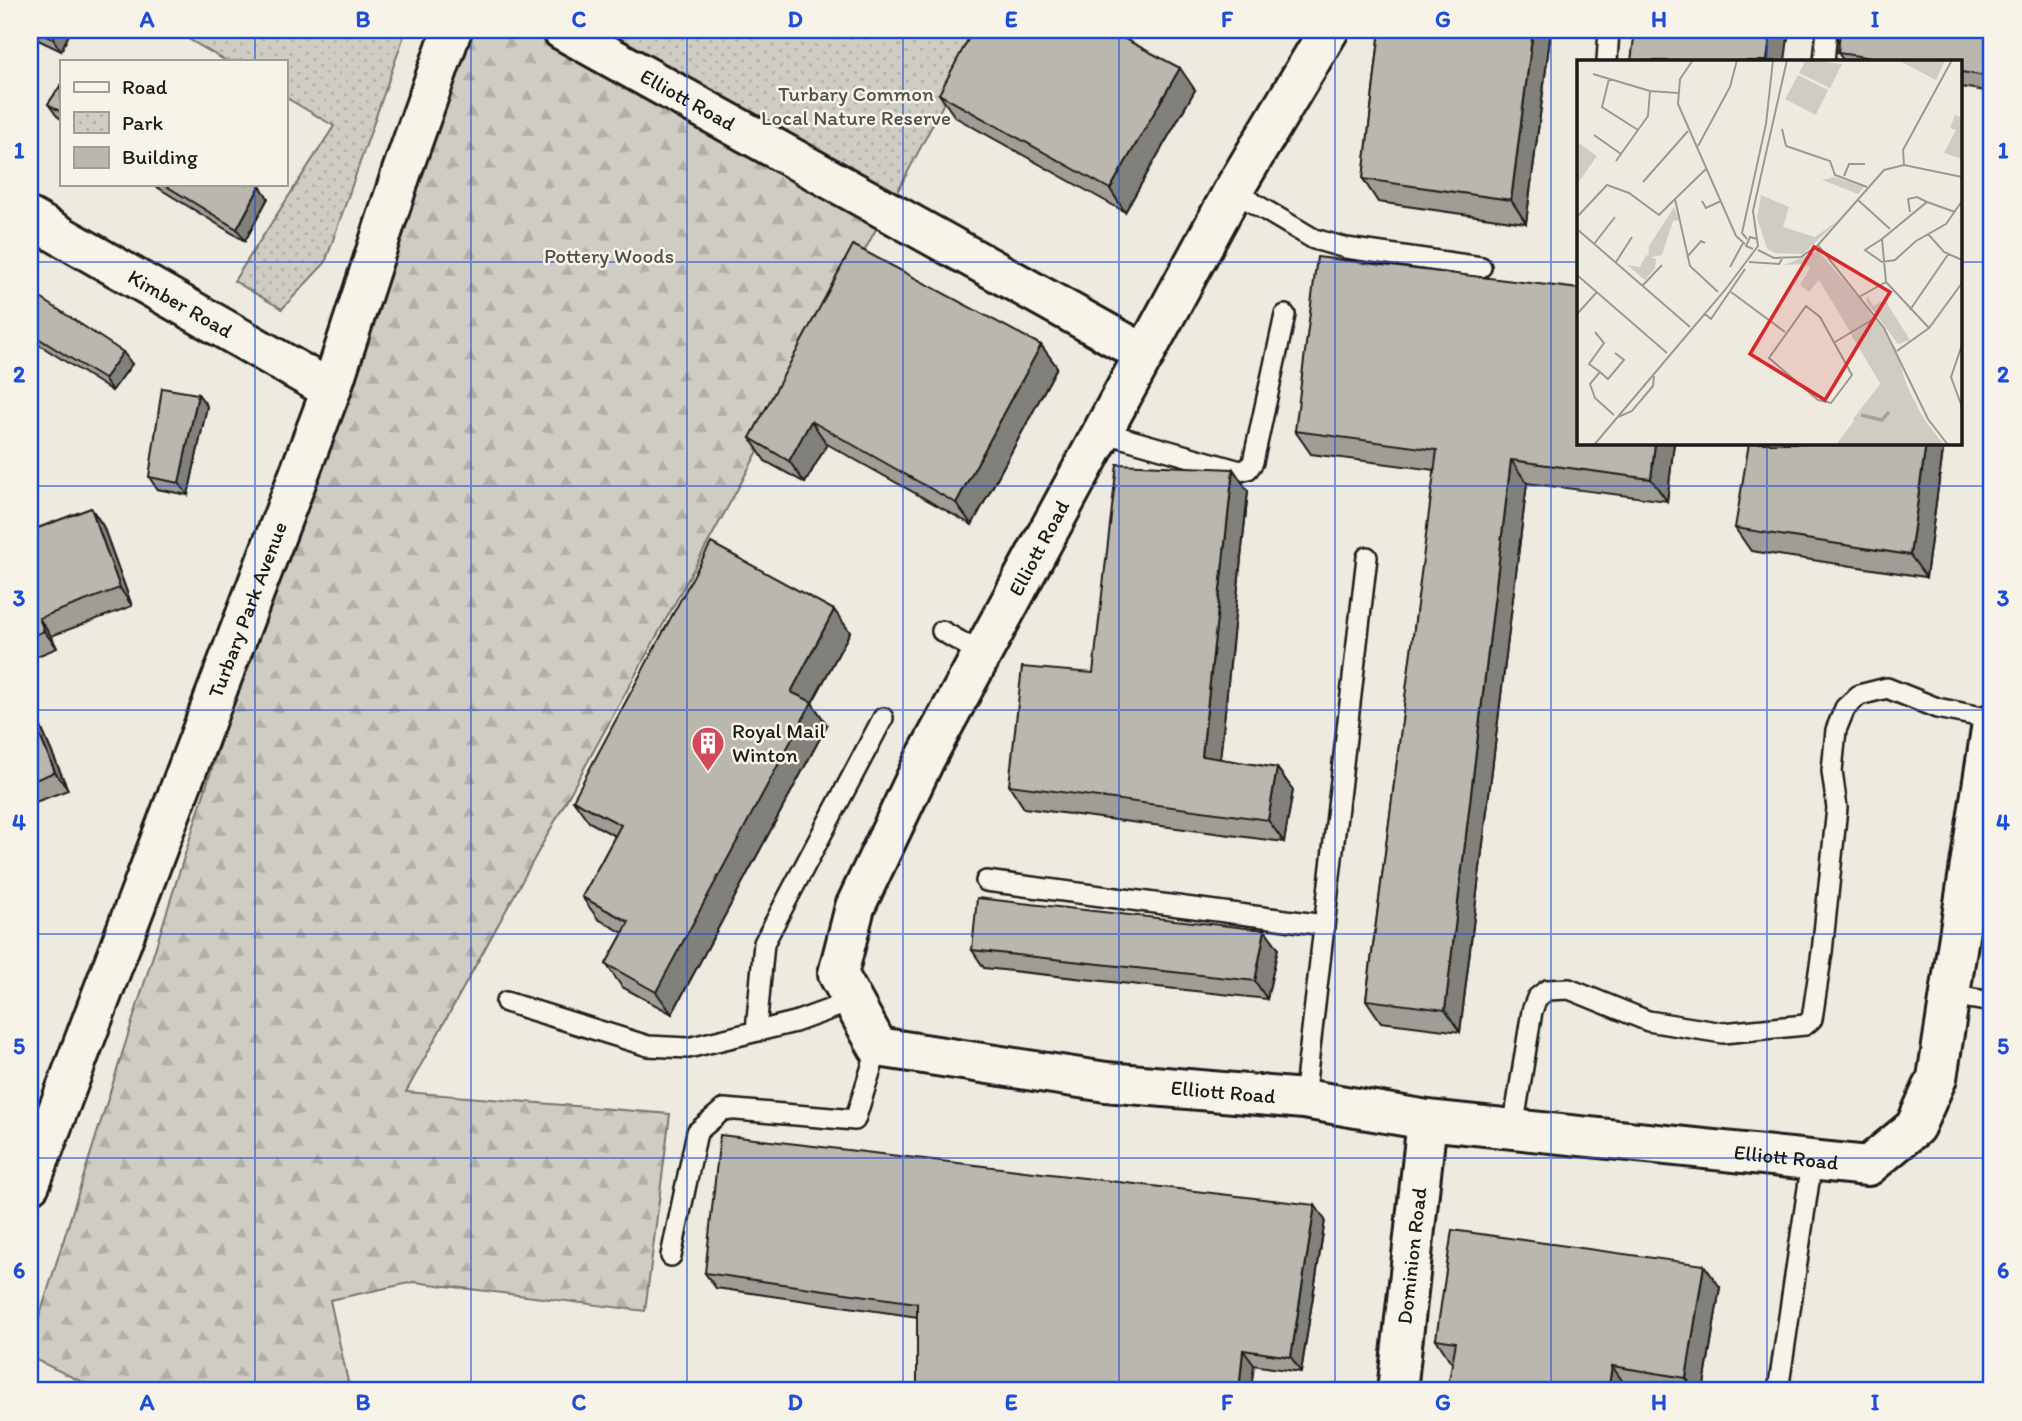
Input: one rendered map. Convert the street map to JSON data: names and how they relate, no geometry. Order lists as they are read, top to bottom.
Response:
{
  "streets": {
    "street": [
      "Elliott Road",
      "Kimber Road",
      "Turbary Park Avenue",
      "Dominion Road"
    ]
  },
  "crossings": [
    ["Elliott Road", "Dominion Road"],
    ["Kimber Road", "Turbary Park Avenue"]
  ],
  "parks": ["Turbary Common Local Nature Reserve", "Pottery Woods"],
  "places": {
    "building": ["Royal Mail Winton"]
  },
  "legend": ["Road", "Park", "Building"],
  "grid": {
    "columns": [
      "A",
      "B",
      "C",
      "D",
      "E",
      "F",
      "G",
      "H",
      "I"
    ],
    "rows": [
      "1",
      "2",
      "3",
      "4",
      "5",
      "6"
    ]
  }
}
